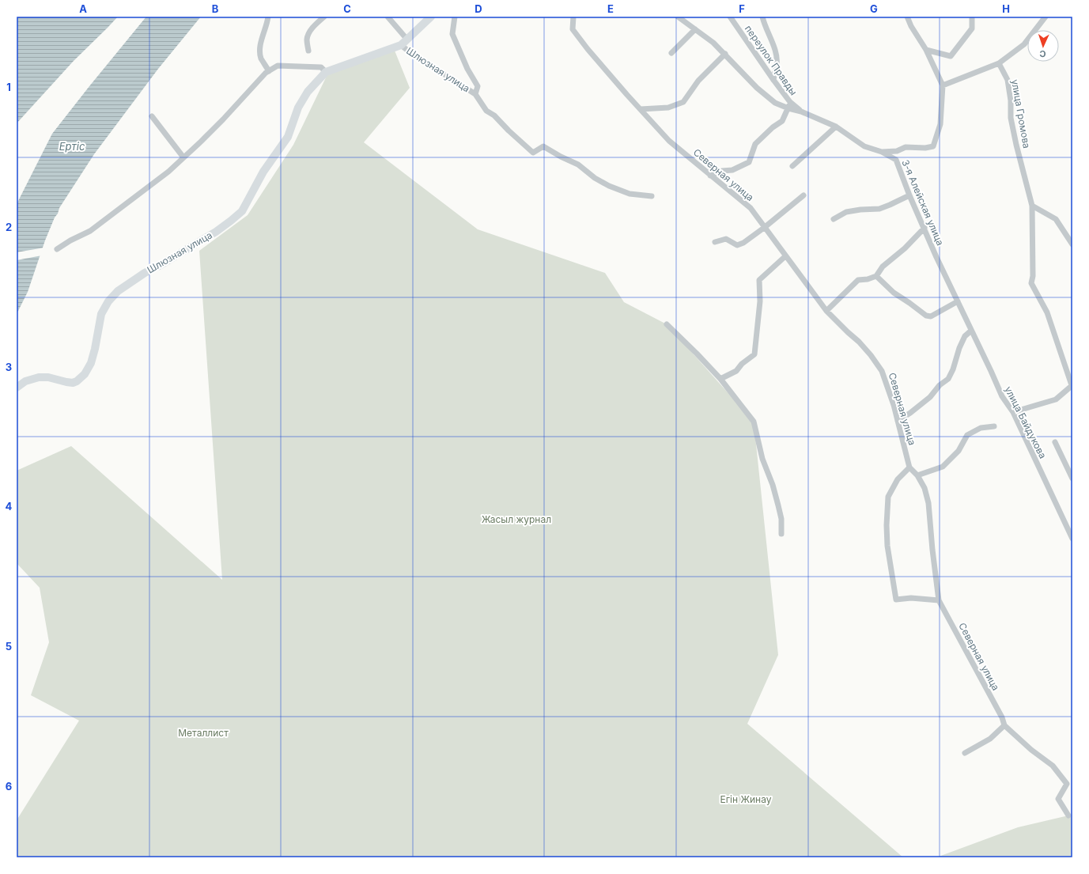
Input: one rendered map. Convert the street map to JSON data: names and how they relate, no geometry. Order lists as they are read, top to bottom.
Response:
{
  "streets": {
    "street": [
      "переулок Правды",
      "Шлюзная улица",
      "улица Громова",
      "Северная улица",
      "3-я Алейская улица",
      "улица Байдукова"
    ]
  },
  "crossings": [
    ["3-я Алейская улица", "улица Байдукова"]
  ],
  "water": ["Ертіс"],
  "parks": ["Жасыл журнал", "Металлист", "Егін Жинау"],
  "north": "bottom",
  "grid": {
    "columns": [
      "A",
      "B",
      "C",
      "D",
      "E",
      "F",
      "G",
      "H"
    ],
    "rows": [
      "1",
      "2",
      "3",
      "4",
      "5",
      "6"
    ]
  }
}
